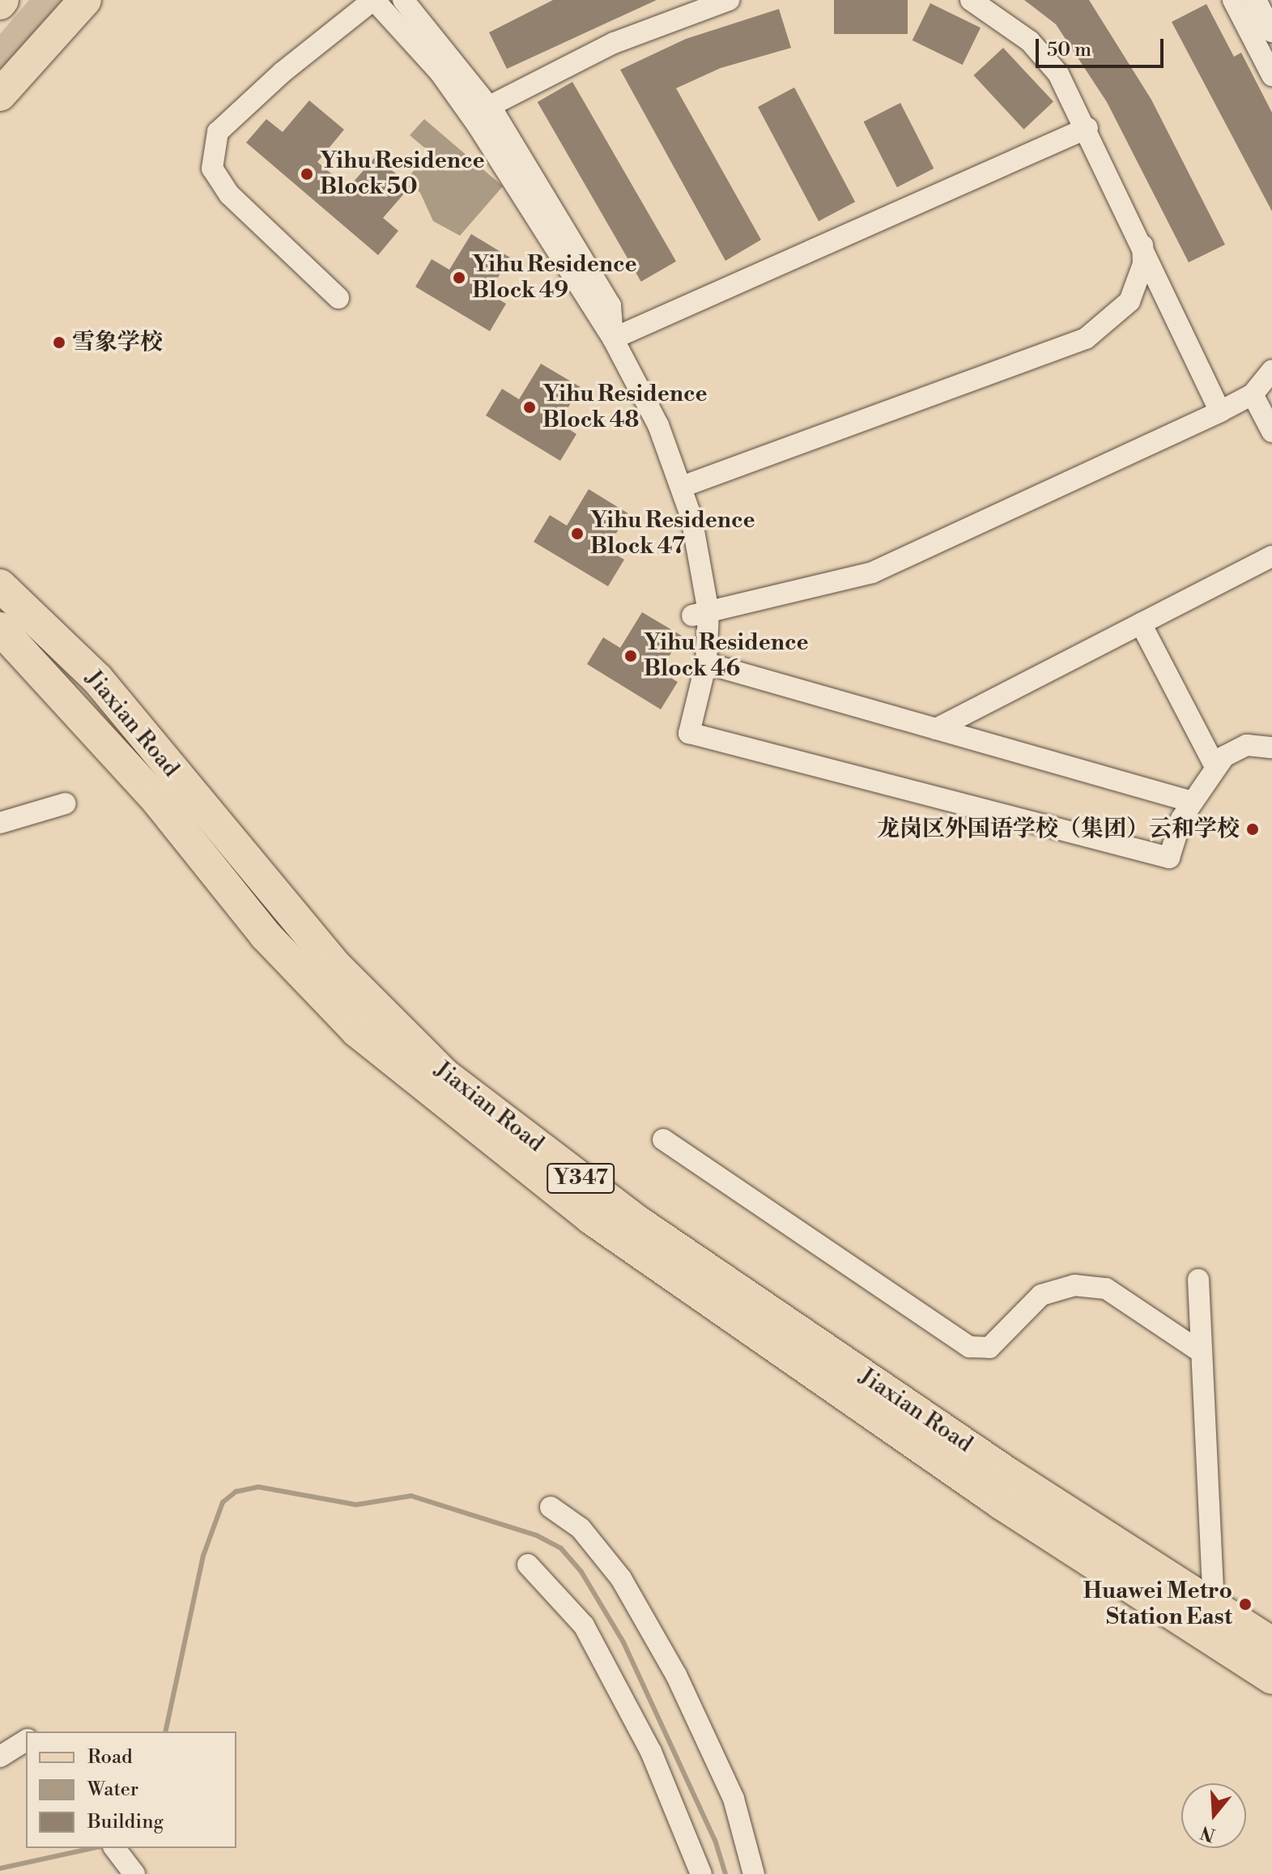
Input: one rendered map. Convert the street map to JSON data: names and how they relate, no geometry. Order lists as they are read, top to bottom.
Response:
{
  "streets": {
    "main road": ["Jiaxian Road", "Y347"]
  },
  "places": [
    "Yihu Residence Block 50",
    "Yihu Residence Block 49",
    "雪象学校",
    "Yihu Residence Block 48",
    "Yihu Residence Block 47",
    "Yihu Residence Block 46",
    "龙岗区外国语学校（集团）云和学校",
    "Huawei Metro Station East"
  ],
  "legend": ["Road", "Water", "Building"],
  "scale_bar": "50 m",
  "north": "bottom"
}
